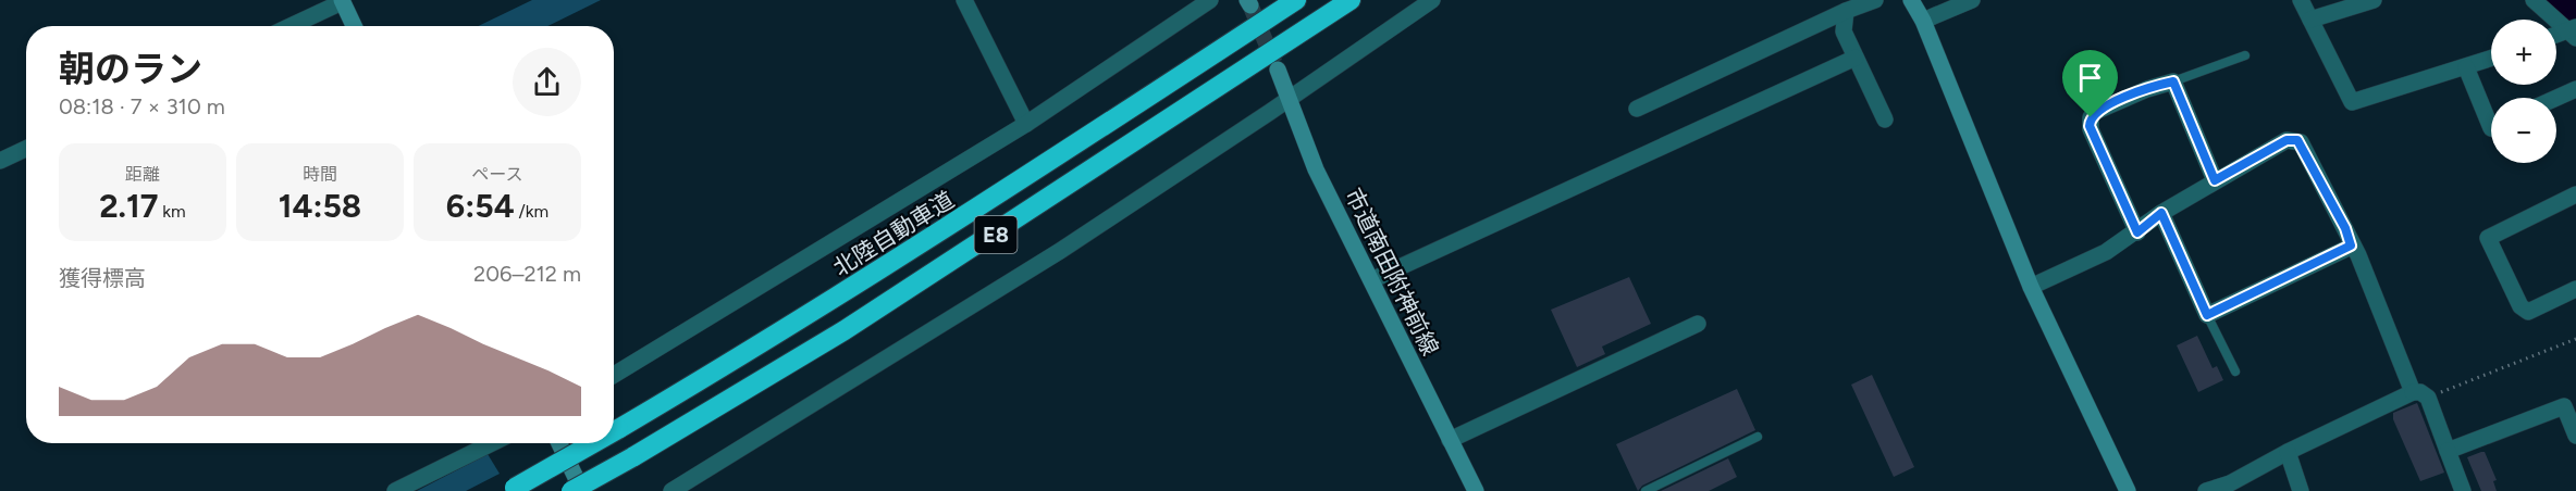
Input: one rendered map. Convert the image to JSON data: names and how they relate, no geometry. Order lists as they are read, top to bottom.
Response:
{
  "streets": {
    "highway": ["北陸自動車道", "E8"],
    "street": ["市道南田附神前線"]
  },
  "page": {
    "map_buttons": ["+", "−"],
    "heading": ["朝のラン", "08:18 · 7 × 310 m"],
    "stats": [
      ["距離", "2.17 km"],
      ["時間", "14:58"],
      ["ペース", "6:54 /km"]
    ],
    "chart": ["獲得標高", "206–212 m"]
  }
}
